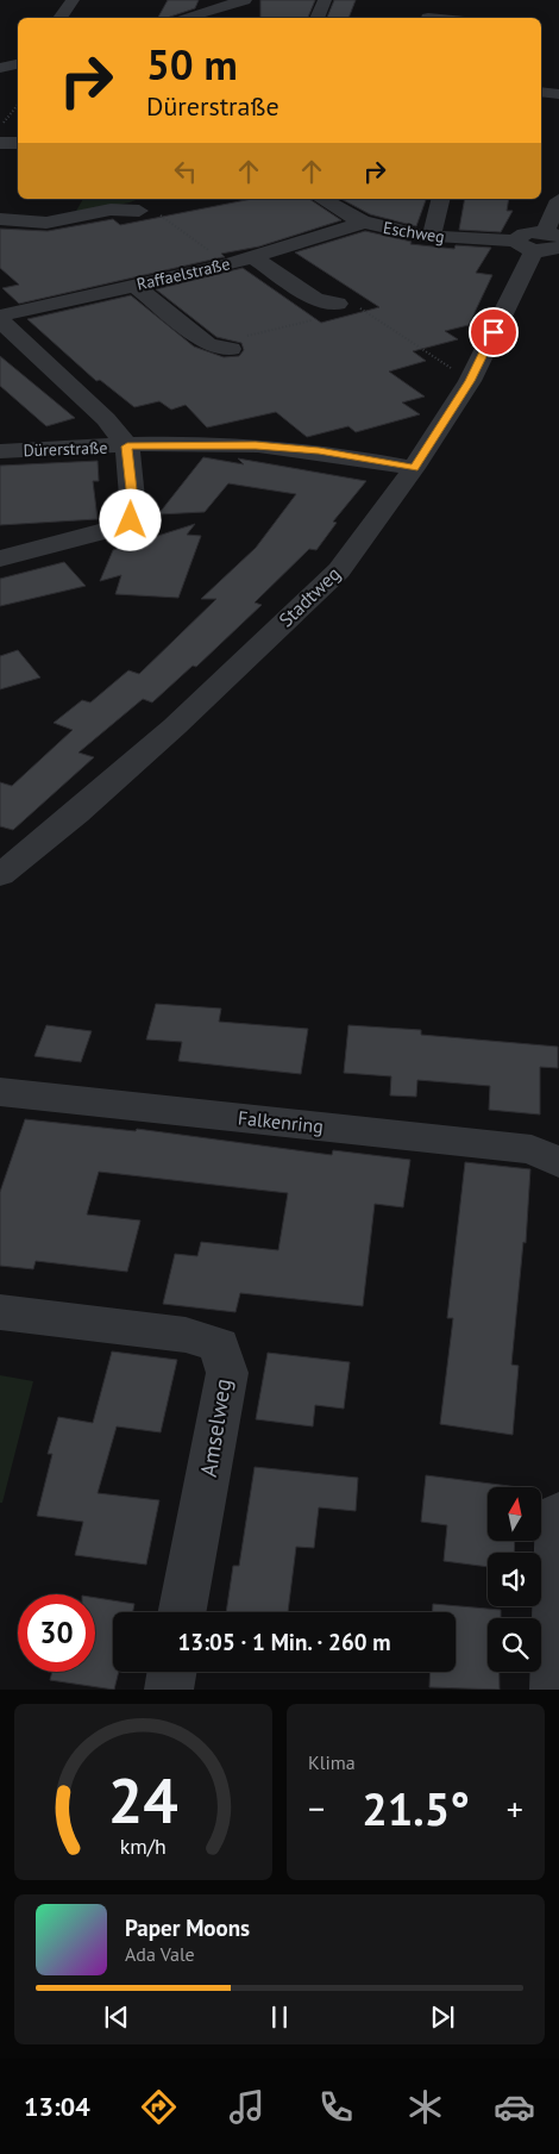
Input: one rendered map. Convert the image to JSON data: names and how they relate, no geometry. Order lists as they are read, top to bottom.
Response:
{
  "streets": {
    "street": [
      "Eschweg",
      "Raffaelstraße",
      "Dürerstraße",
      "Stadtweg",
      "Falkenring",
      "Amselweg"
    ]
  },
  "crossings": [
    ["Eschweg", "Raffaelstraße"],
    ["Eschweg", "Stadtweg"],
    ["Dürerstraße", "Stadtweg"]
  ],
  "north": "top",
  "page": {
    "turn": ["50 m", "Dürerstraße"],
    "limit": "30",
    "trip": "13:05 · 1 Min. · 260 m",
    "tile": "Klima",
    "heat": ["−", "21.5°", "+"],
    "song": ["Paper Moons", "Ada Vale"],
    "tabs": "13:04",
    "gauge": ["24", "km/h"]
  }
}
